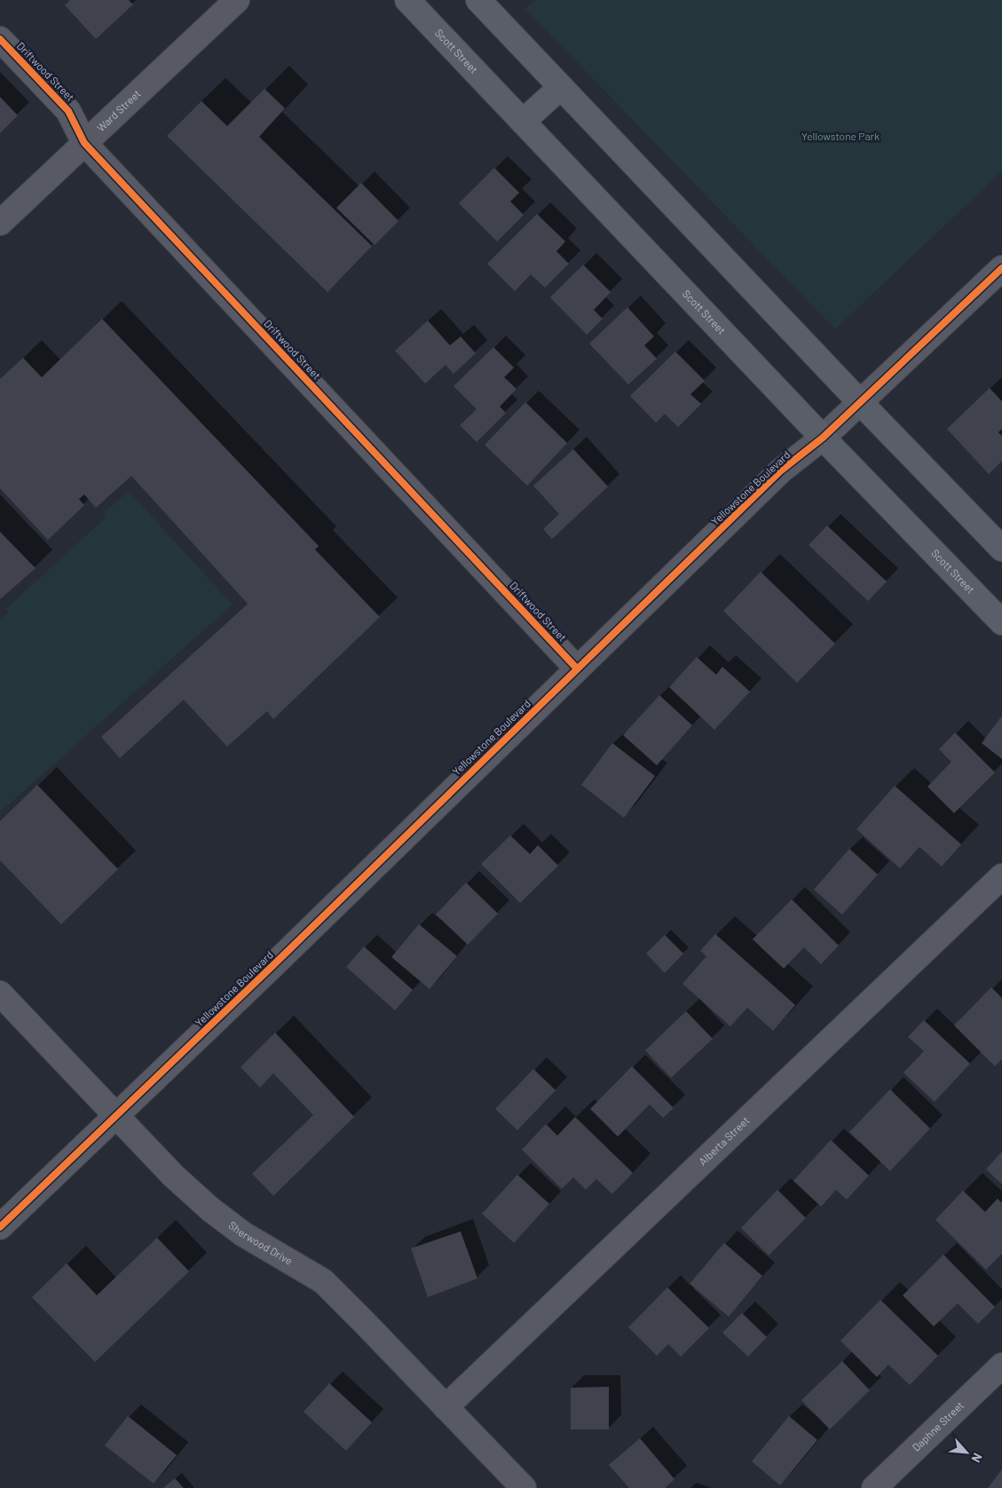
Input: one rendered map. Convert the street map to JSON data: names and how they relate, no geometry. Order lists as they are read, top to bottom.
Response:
{
  "streets": {
    "main road": ["Scott Street"],
    "street": [
      "Driftwood Street",
      "Ward Street",
      "Yellowstone Boulevard",
      "Alberta Street",
      "Sherwood Drive",
      "Daphne Street"
    ]
  },
  "crossings": [
    ["Scott Street", "Yellowstone Boulevard"],
    ["Driftwood Street", "Ward Street"],
    ["Driftwood Street", "Yellowstone Boulevard"],
    ["Yellowstone Boulevard", "Sherwood Drive"],
    ["Alberta Street", "Sherwood Drive"]
  ],
  "parks": ["Yellowstone Park"],
  "north": "bottom right"
}
